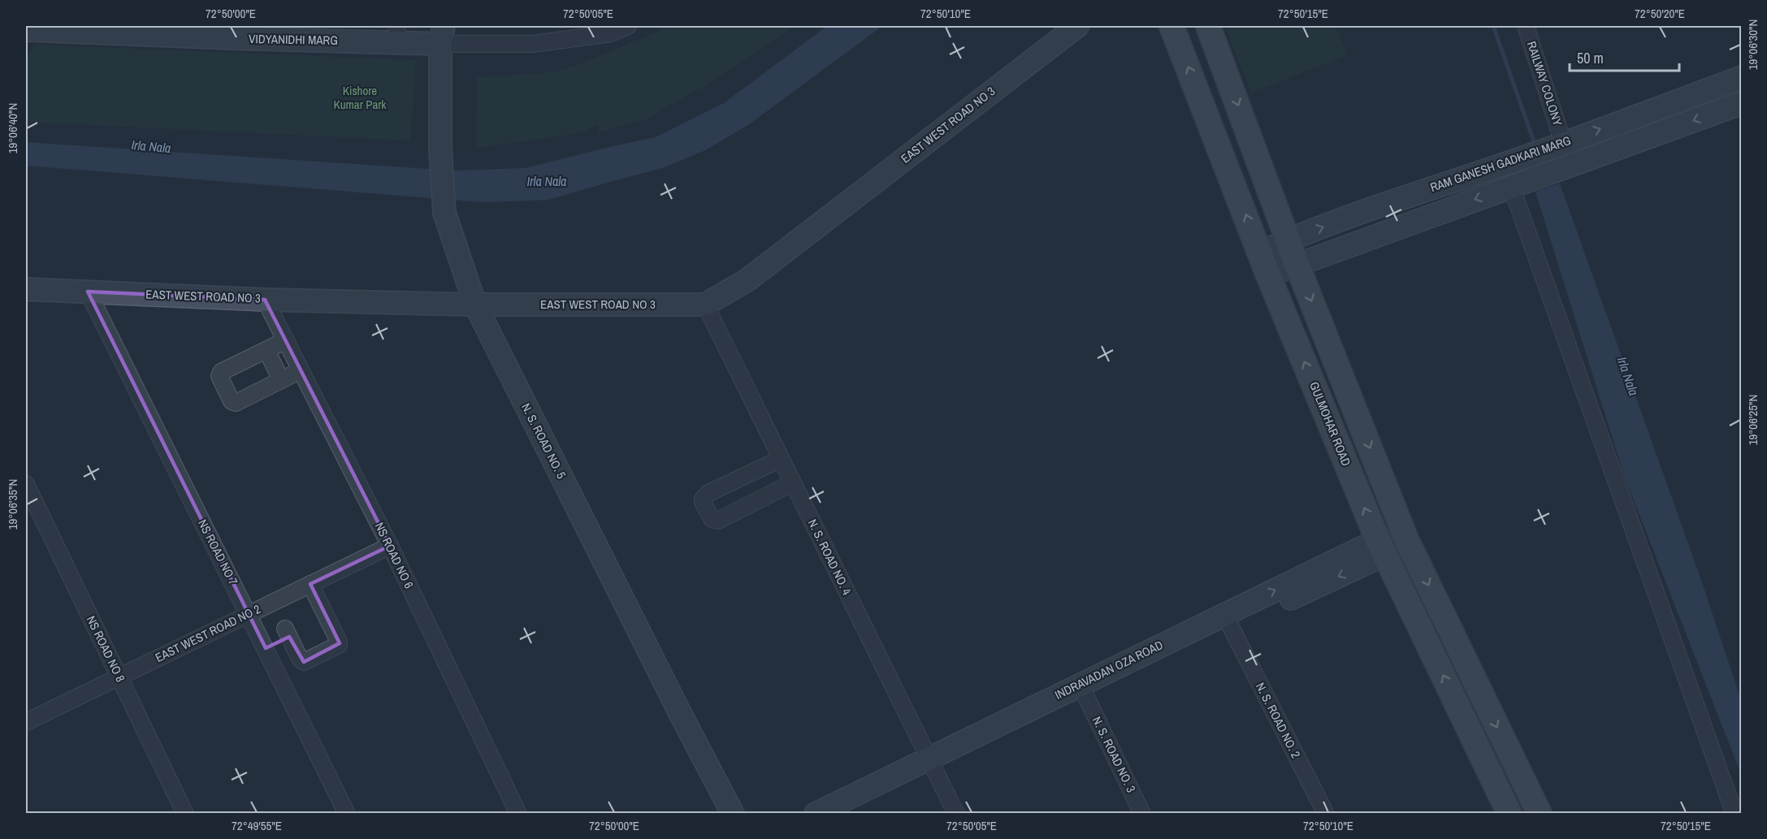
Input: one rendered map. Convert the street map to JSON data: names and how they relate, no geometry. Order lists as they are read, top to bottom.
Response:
{
  "streets": {
    "main road": ["GULMOHAR ROAD"],
    "street": [
      "VIDYANIDHI MARG",
      "RAILWAY COLONY",
      "EAST WEST ROAD NO 3",
      "RAM GANESH GADKARI MARG",
      "N. S. ROAD NO. 5",
      "NS ROAD NO 7",
      "NS ROAD NO 6",
      "N. S. ROAD NO. 4",
      "EAST WEST ROAD NO 2",
      "NS ROAD NO 8",
      "INDRAVADAN OZA ROAD",
      "N. S. ROAD NO. 2",
      "N. S. ROAD NO. 3"
    ]
  },
  "crossings": [
    ["VIDYANIDHI MARG", "N. S. ROAD NO. 5"],
    ["RAILWAY COLONY", "RAM GANESH GADKARI MARG"],
    ["EAST WEST ROAD NO 3", "N. S. ROAD NO. 5"],
    ["EAST WEST ROAD NO 3", "NS ROAD NO 7"],
    ["EAST WEST ROAD NO 3", "NS ROAD NO 6"],
    ["EAST WEST ROAD NO 3", "N. S. ROAD NO. 4"],
    ["RAM GANESH GADKARI MARG", "GULMOHAR ROAD"],
    ["GULMOHAR ROAD", "INDRAVADAN OZA ROAD"],
    ["NS ROAD NO 7", "EAST WEST ROAD NO 2"],
    ["NS ROAD NO 6", "EAST WEST ROAD NO 2"],
    ["N. S. ROAD NO. 4", "INDRAVADAN OZA ROAD"],
    ["EAST WEST ROAD NO 2", "NS ROAD NO 8"],
    ["INDRAVADAN OZA ROAD", "N. S. ROAD NO. 2"],
    ["INDRAVADAN OZA ROAD", "N. S. ROAD NO. 3"]
  ],
  "water": ["Irla Nala"],
  "parks": ["Kishore Kumar Park"],
  "scale_bar": "50 m",
  "coordinates": [
    "72°50'00\"E",
    "72°50'05\"E",
    "72°50'10\"E",
    "72°50'15\"E",
    "72°50'20\"E",
    "19°06'30\"N",
    "19°06'40\"N",
    "19°06'25\"N",
    "19°06'35\"N",
    "72°49'55\"E"
  ]
}
